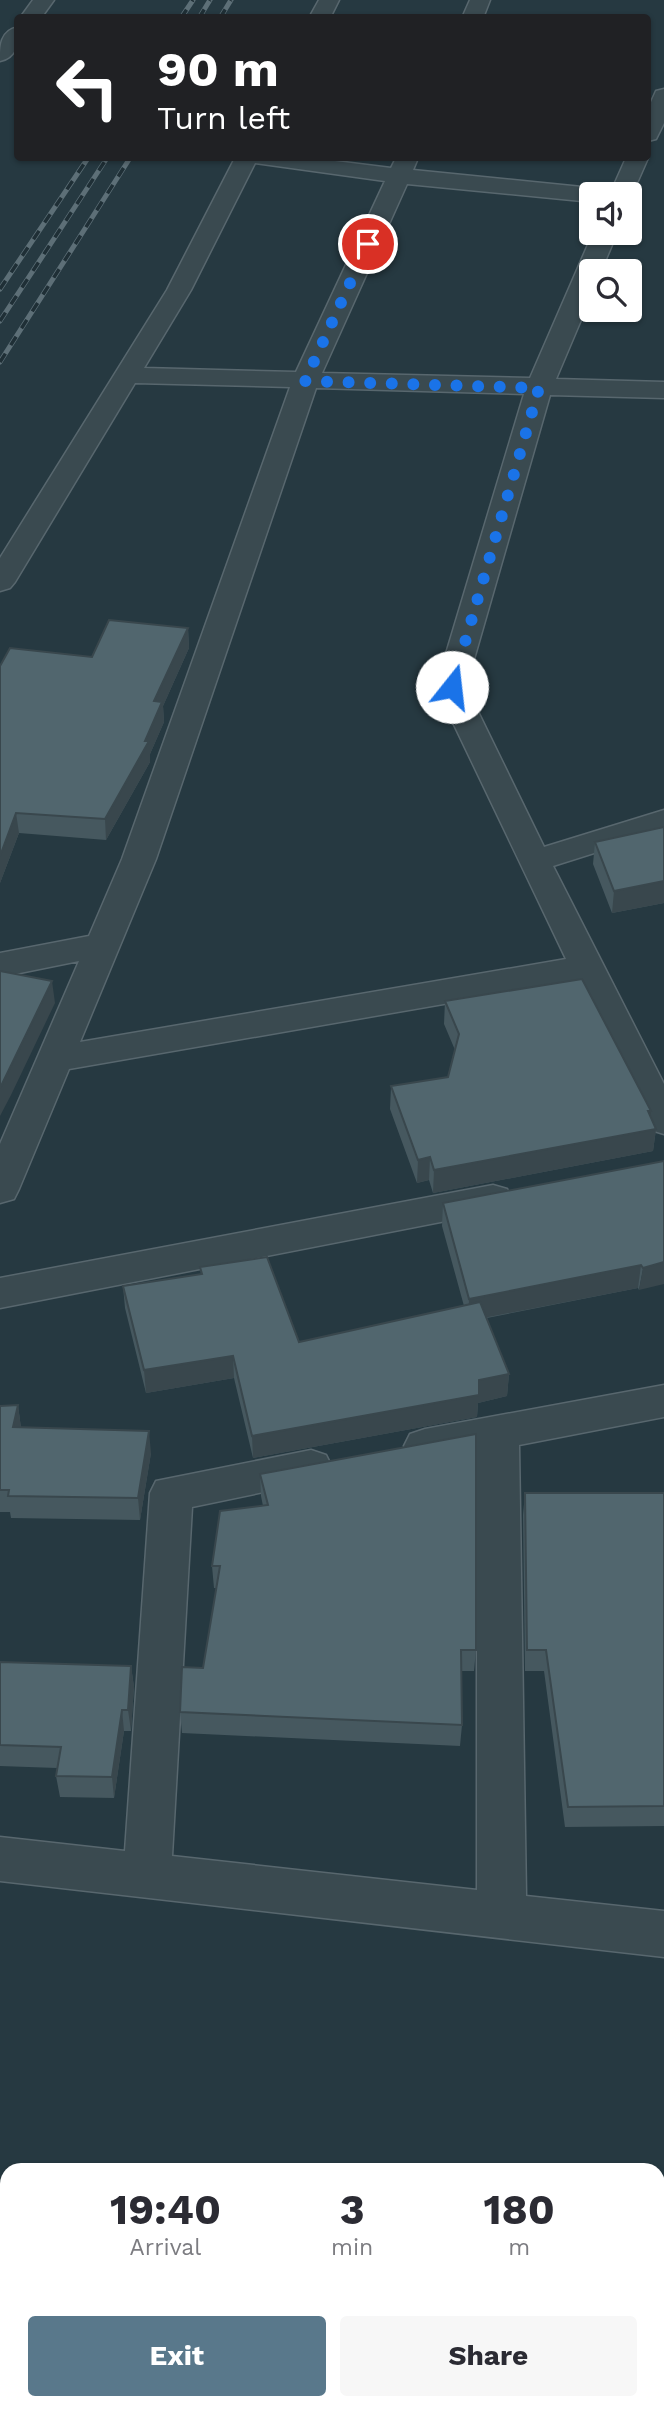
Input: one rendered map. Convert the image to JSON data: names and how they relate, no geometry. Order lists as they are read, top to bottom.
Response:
{
  "page": {
    "turn": ["90 m", "Turn left"],
    "eta": [
      "19:40",
      "Arrival",
      "3",
      "min",
      "180",
      "m"
    ],
    "buttons": ["Exit", "Share"]
  }
}
